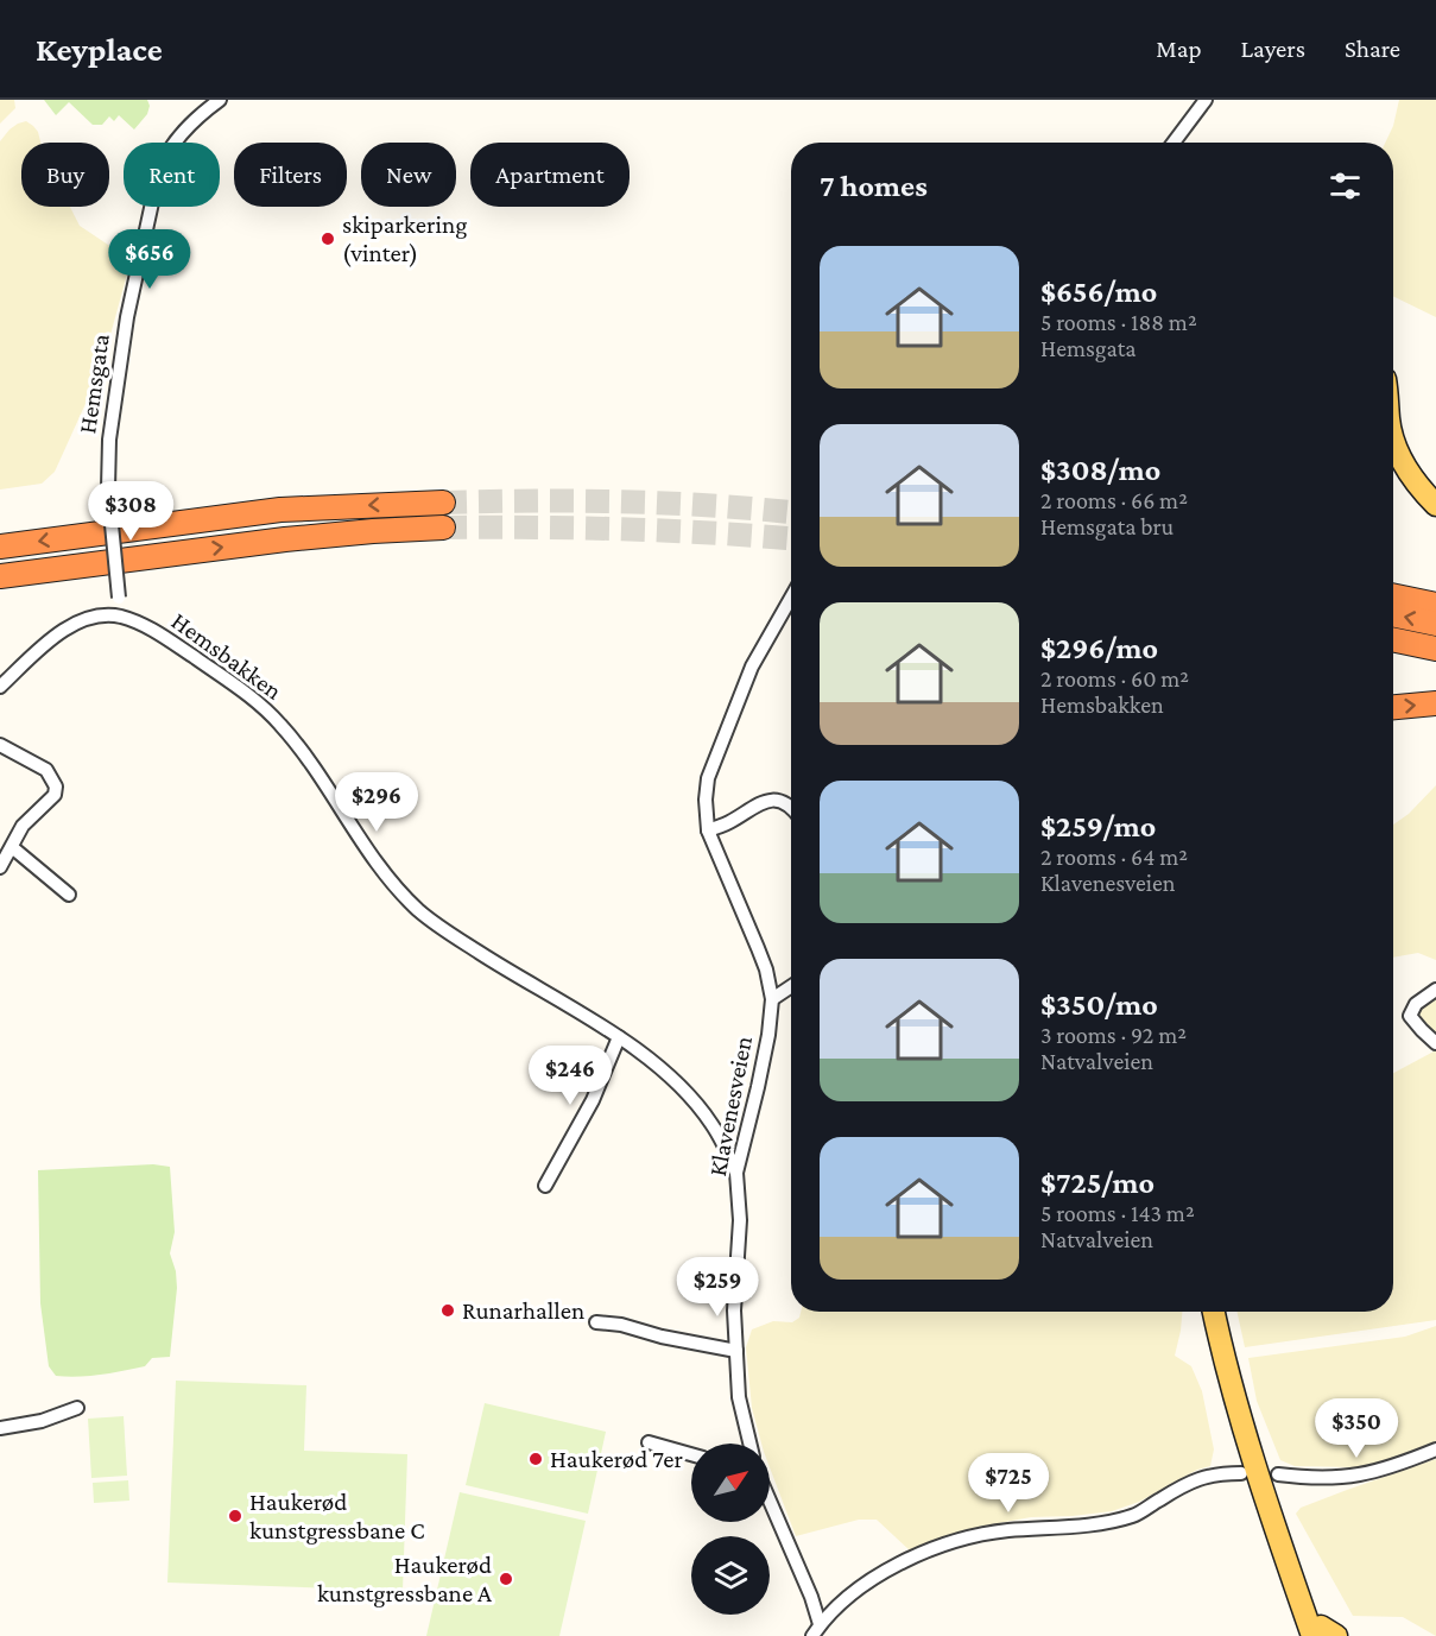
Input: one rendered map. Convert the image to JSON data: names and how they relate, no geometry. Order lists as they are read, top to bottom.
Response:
{
  "streets": {
    "street": ["Hemsgata", "Hemsbakken", "Klavenesveien"]
  },
  "crossings": [
    ["Hemsgata", "Hemsbakken"],
    ["Hemsbakken", "Klavenesveien"]
  ],
  "places": [
    "skiparkering (vinter)",
    "Runarhallen",
    "Haukerød 7er",
    "Haukerød kunstgressbane C",
    "Haukerød kunstgressbane A"
  ],
  "north": "top right",
  "page": {
    "header": "Keyplace",
    "nav": ["Map", "Layers", "Share"],
    "chip": [
      "Buy",
      "Rent",
      "Filters",
      "New",
      "Apartment"
    ],
    "heading": "7 homes",
    "list": [
      {
        "name": "$656/mo",
        "note": "5 rooms · 188 m² · Hemsgata"
      },
      {
        "name": "$308/mo",
        "note": "2 rooms · 66 m² · Hemsgata bru"
      },
      {
        "name": "$296/mo",
        "note": "2 rooms · 60 m² · Hemsbakken"
      },
      {
        "name": "$259/mo",
        "note": "2 rooms · 64 m² · Klavenesveien"
      },
      {
        "name": "$350/mo",
        "note": "3 rooms · 92 m² · Natvalveien"
      },
      {
        "name": "$725/mo",
        "note": "5 rooms · 143 m² · Natvalveien"
      }
    ],
    "price": [
      "$656",
      "$308",
      "$296",
      "$246",
      "$259",
      "$350",
      "$725"
    ]
  }
}
